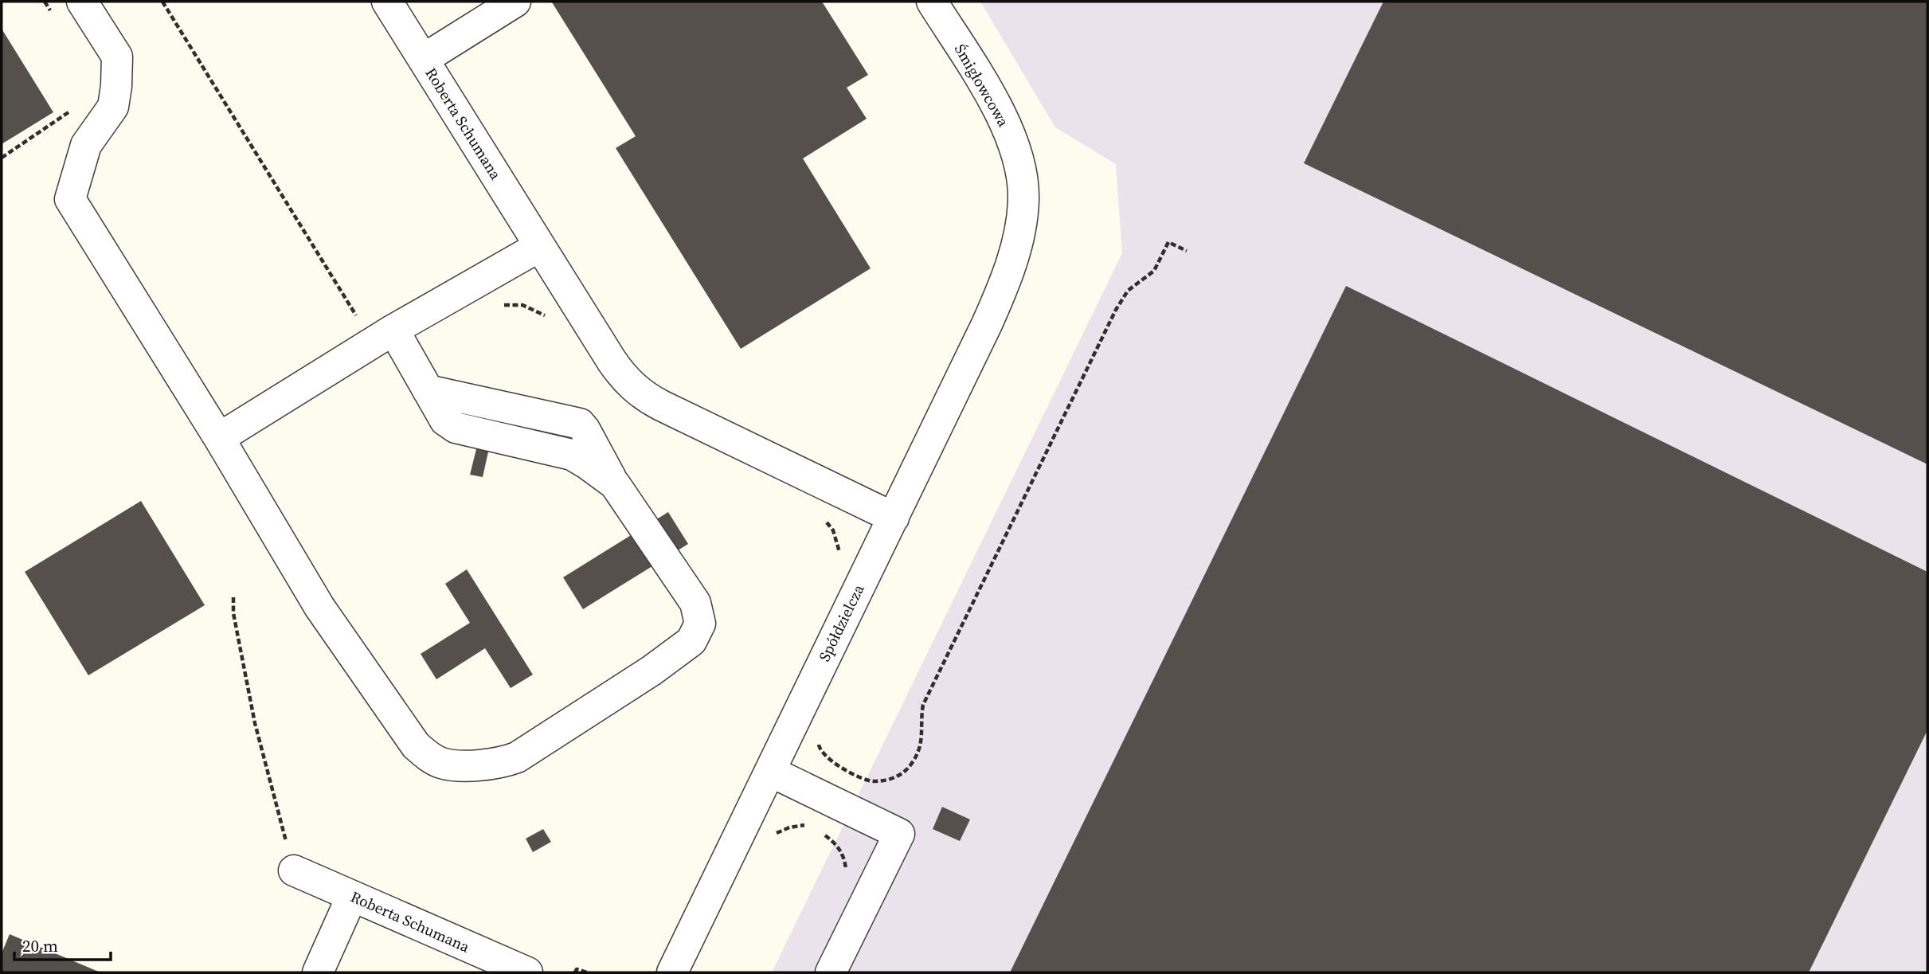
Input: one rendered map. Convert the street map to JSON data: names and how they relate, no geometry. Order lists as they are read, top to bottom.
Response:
{
  "streets": {
    "street": ["Śmigłowcowa", "Roberta Schumana", "Spółdzielcza"]
  },
  "crossings": [
    ["Śmigłowcowa", "Spółdzielcza"],
    ["Roberta Schumana", "Spółdzielcza"]
  ],
  "scale_bar": "20 m"
}
